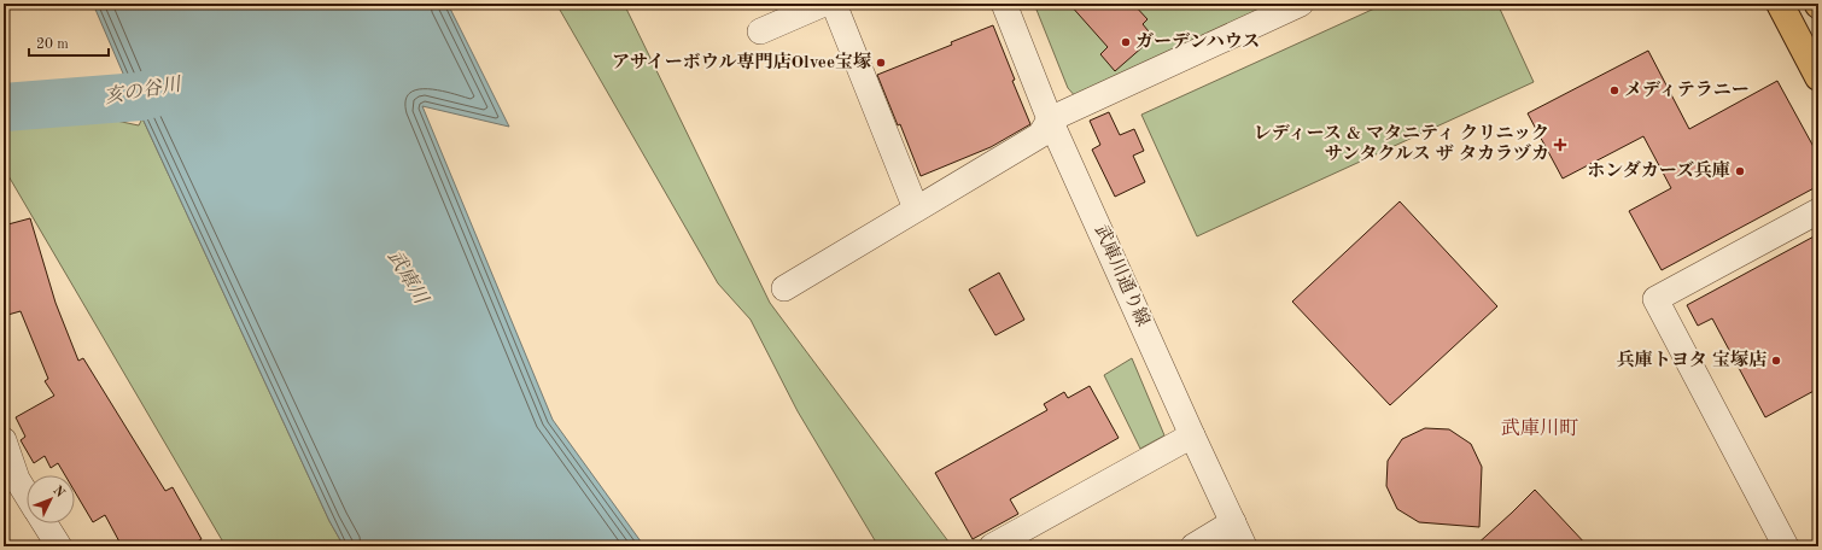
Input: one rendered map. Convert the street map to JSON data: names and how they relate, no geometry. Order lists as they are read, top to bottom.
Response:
{
  "streets": {
    "street": ["武庫川通り線"]
  },
  "districts": ["武庫川町"],
  "water": ["亥の谷川", "武庫川"],
  "places": {
    "other": [
      "ガーデンハウス",
      "アサイーボウル専門店Olvee宝塚",
      "メディテラニー",
      "ホンダカーズ兵庫",
      "兵庫トヨタ 宝塚店"
    ],
    "health": ["レディース & マタニティ クリニック サンタクルス ザ タカラヅカ"]
  },
  "scale_bar": "20 m",
  "north": "top right"
}
